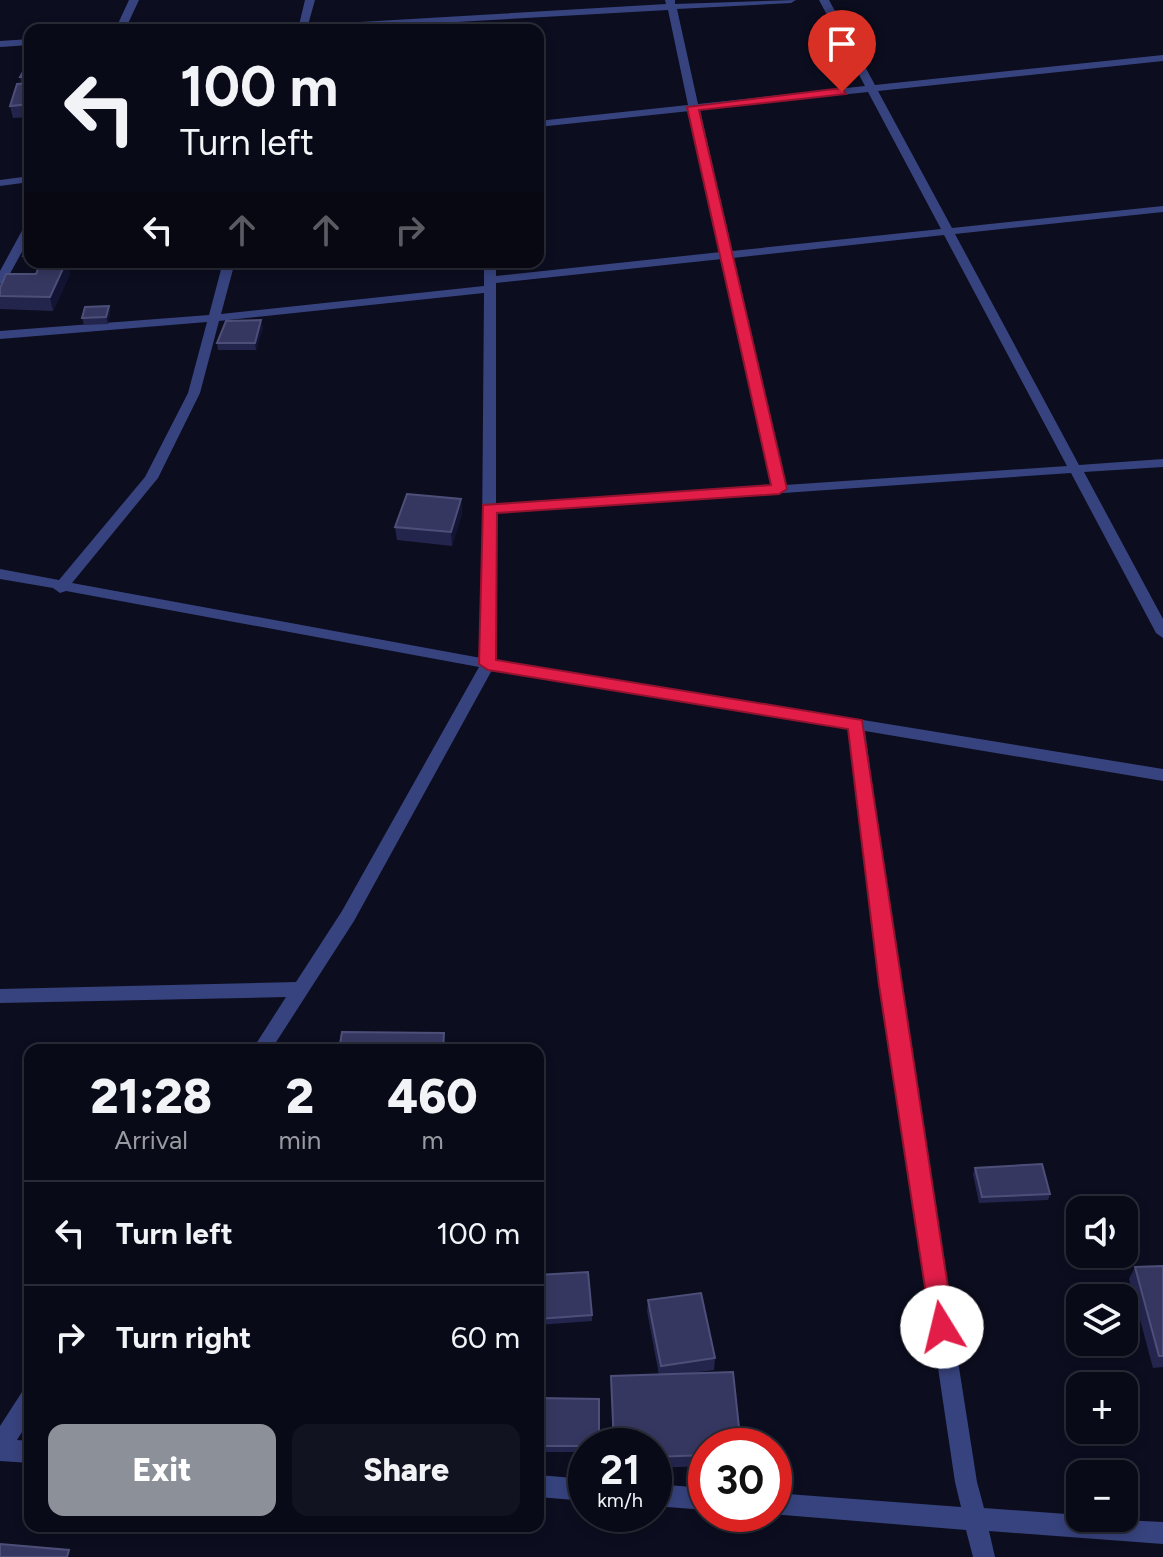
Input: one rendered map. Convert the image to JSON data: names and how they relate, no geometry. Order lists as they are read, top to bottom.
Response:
{
  "page": {
    "turn": ["100 m", "Turn left"],
    "eta": [
      "21:28",
      "Arrival",
      "2",
      "min",
      "460",
      "m"
    ],
    "list": [
      {
        "name": "Turn left",
        "value": "100 m"
      },
      {
        "name": "Turn right",
        "value": "60 m"
      }
    ],
    "map_buttons": ["+", "−"],
    "buttons": ["Exit", "Share"],
    "speed": "21 km/h",
    "limit": "30"
  }
}
